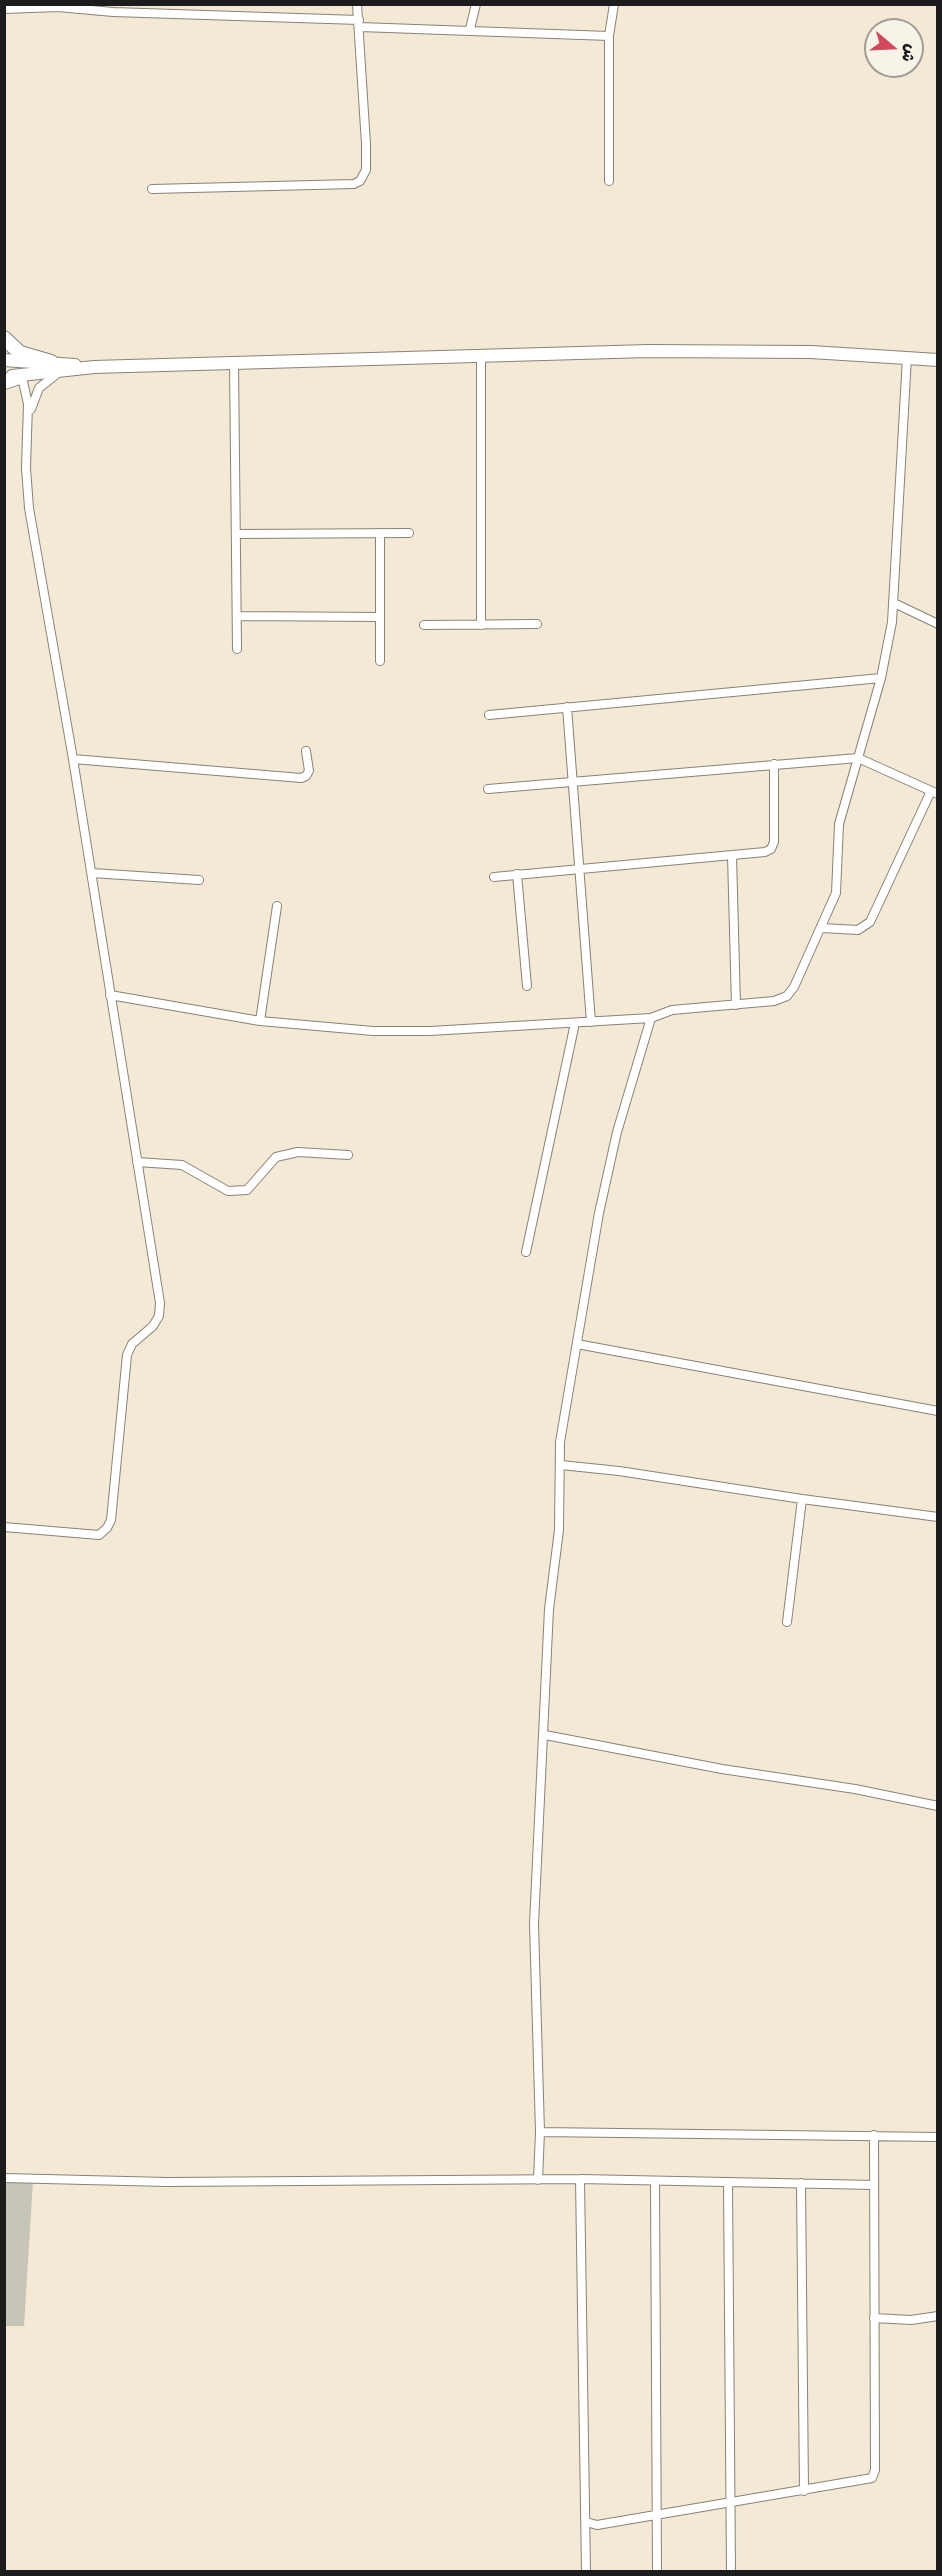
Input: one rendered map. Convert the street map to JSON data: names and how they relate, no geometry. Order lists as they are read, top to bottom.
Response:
{
  "north": "right"
}
